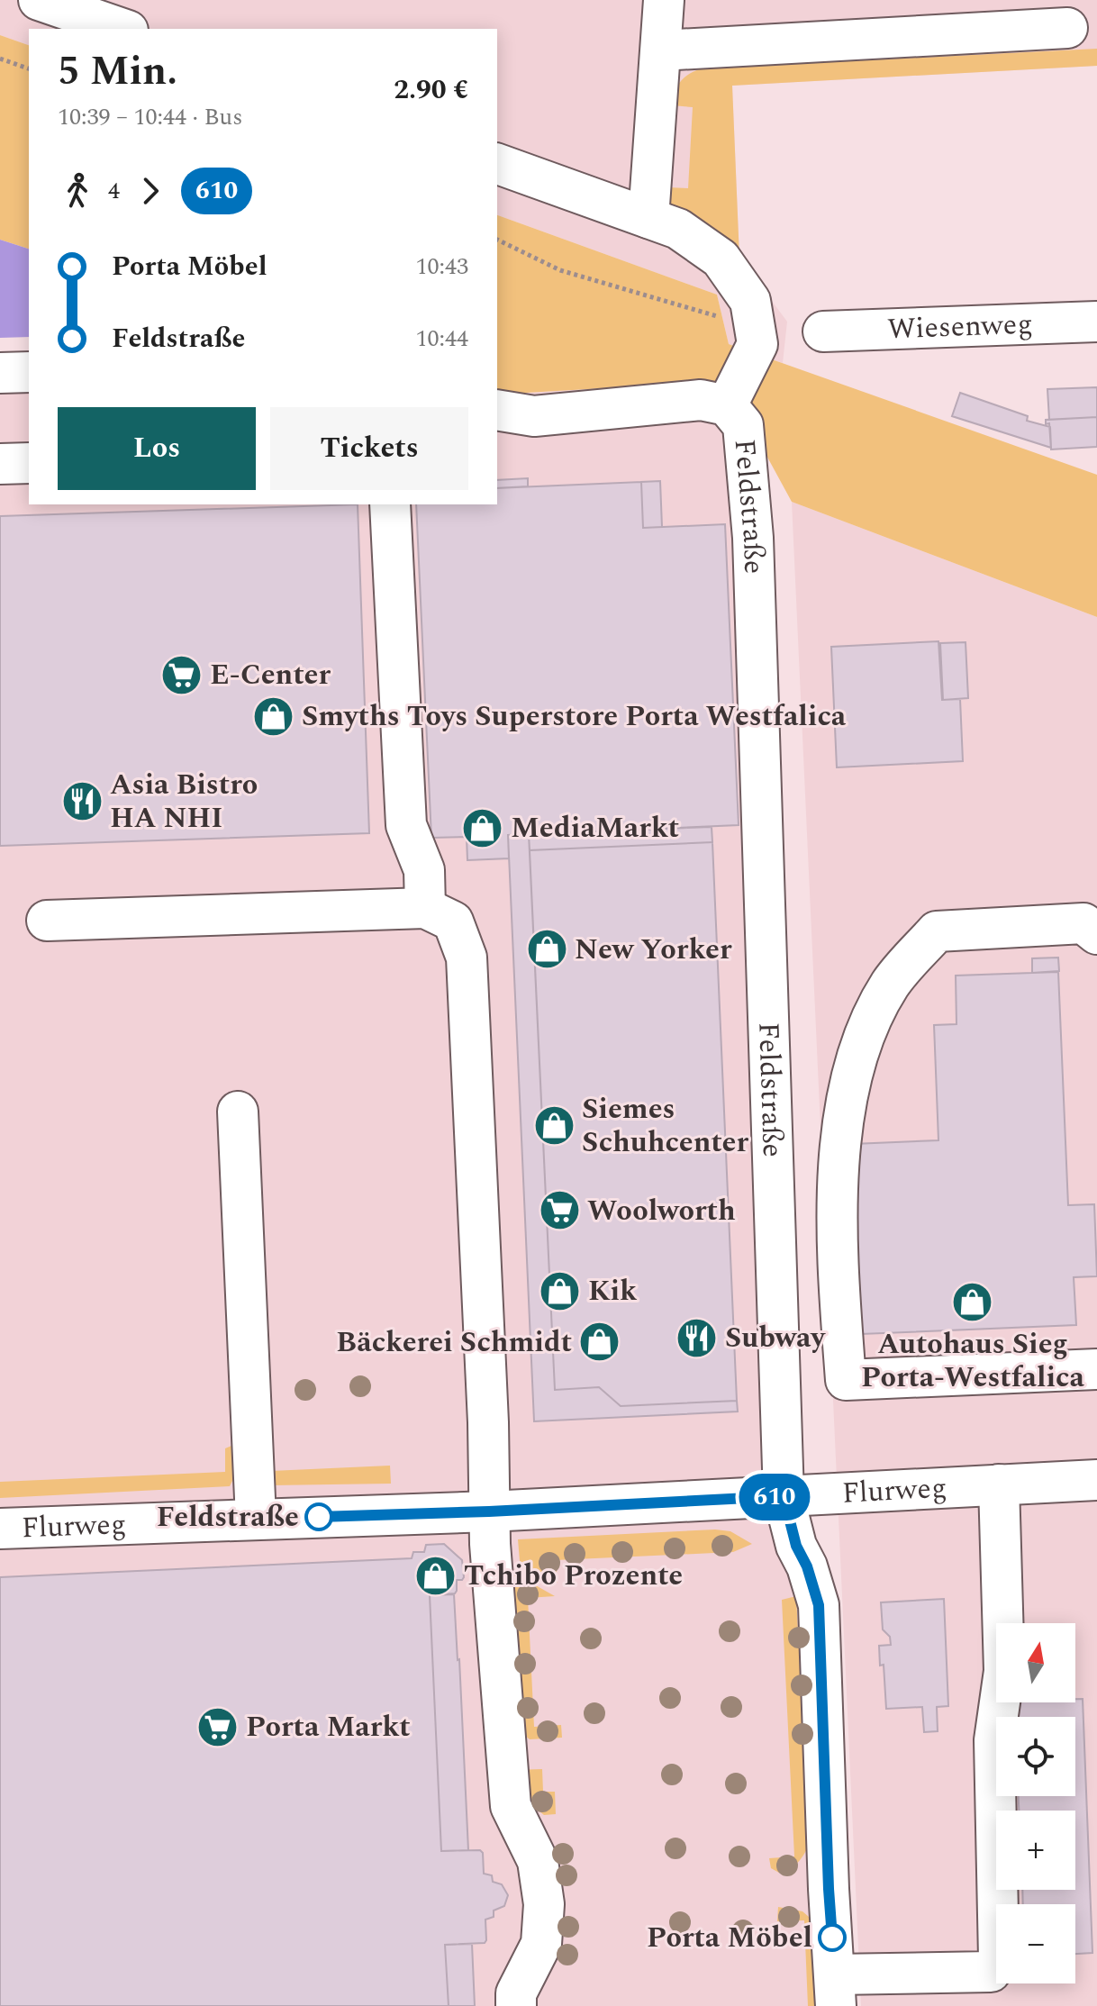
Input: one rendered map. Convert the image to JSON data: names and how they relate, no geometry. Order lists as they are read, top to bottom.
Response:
{
  "streets": {
    "street": ["Wiesenweg", "Feldstraße", "Flurweg"]
  },
  "crossings": [
    ["Feldstraße", "Flurweg"]
  ],
  "places": {
    "supermarket": ["E-Center", "Woolworth", "Porta Markt"],
    "shop": [
      "Smyths Toys Superstore Porta Westfalica",
      "MediaMarkt",
      "New Yorker",
      "Siemes Schuhcenter",
      "Kik",
      "Autohaus Sieg Porta-Westfalica",
      "Bäckerei Schmidt",
      "Tchibo Prozente"
    ],
    "restaurant": ["Asia Bistro HA NHI", "Subway"],
    "other": ["Feldstraße", "Porta Möbel"]
  },
  "lines": ["bus line 610"],
  "north": "top",
  "page": {
    "on_map": "610",
    "heading": ["5 Min.", "10:39 – 10:44 · Bus", "2.90 €"],
    "legs": ["4", "610"],
    "list": [
      {
        "name": "Porta Möbel",
        "value": "10:43"
      },
      {
        "name": "Feldstraße",
        "value": "10:44"
      }
    ],
    "buttons": ["Los", "Tickets"],
    "map_buttons": ["+", "−"]
  }
}
